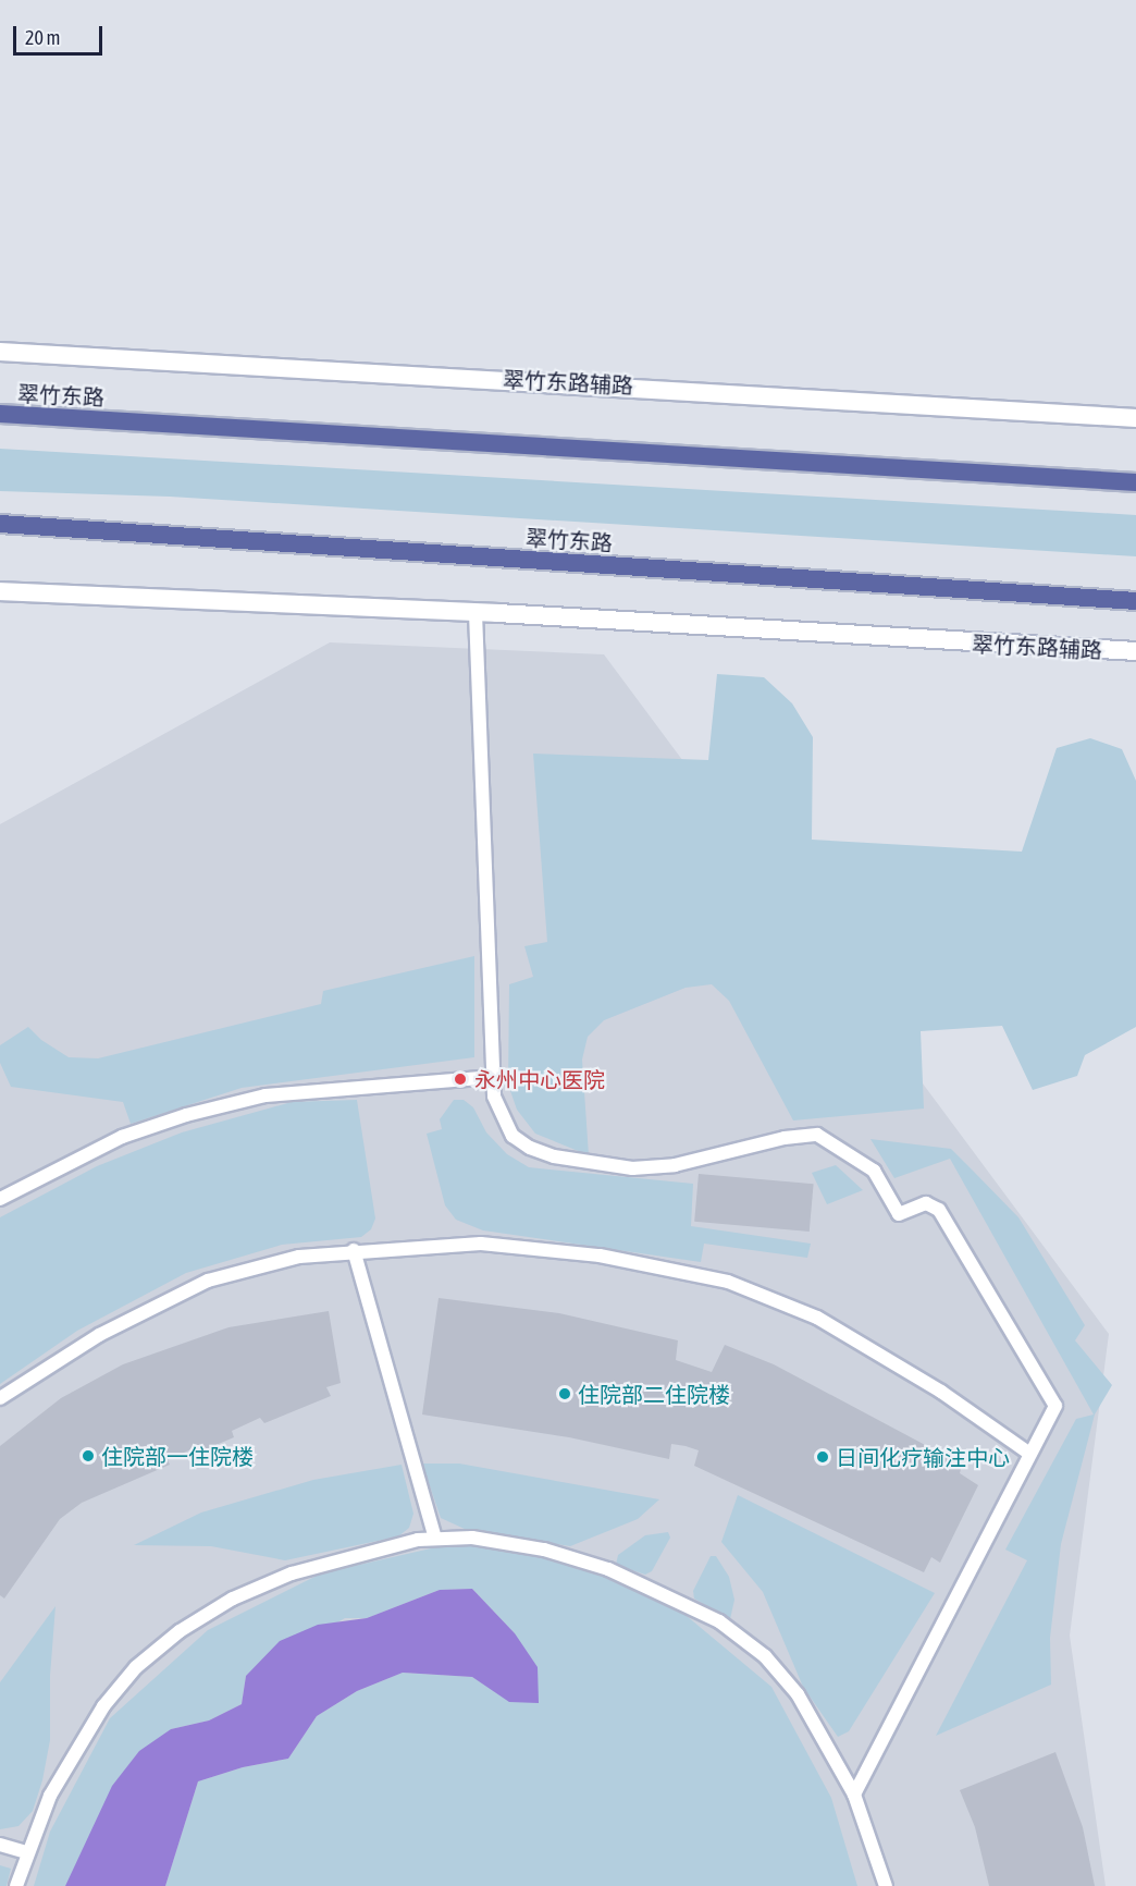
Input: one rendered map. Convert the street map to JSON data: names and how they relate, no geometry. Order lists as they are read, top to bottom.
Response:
{
  "streets": {
    "main road": ["翠竹东路辅路", "翠竹东路"]
  },
  "places": [
    "永州中心医院",
    "住院部二住院楼",
    "住院部一住院楼",
    "日间化疗输注中心"
  ],
  "scale_bar": "20 m"
}
